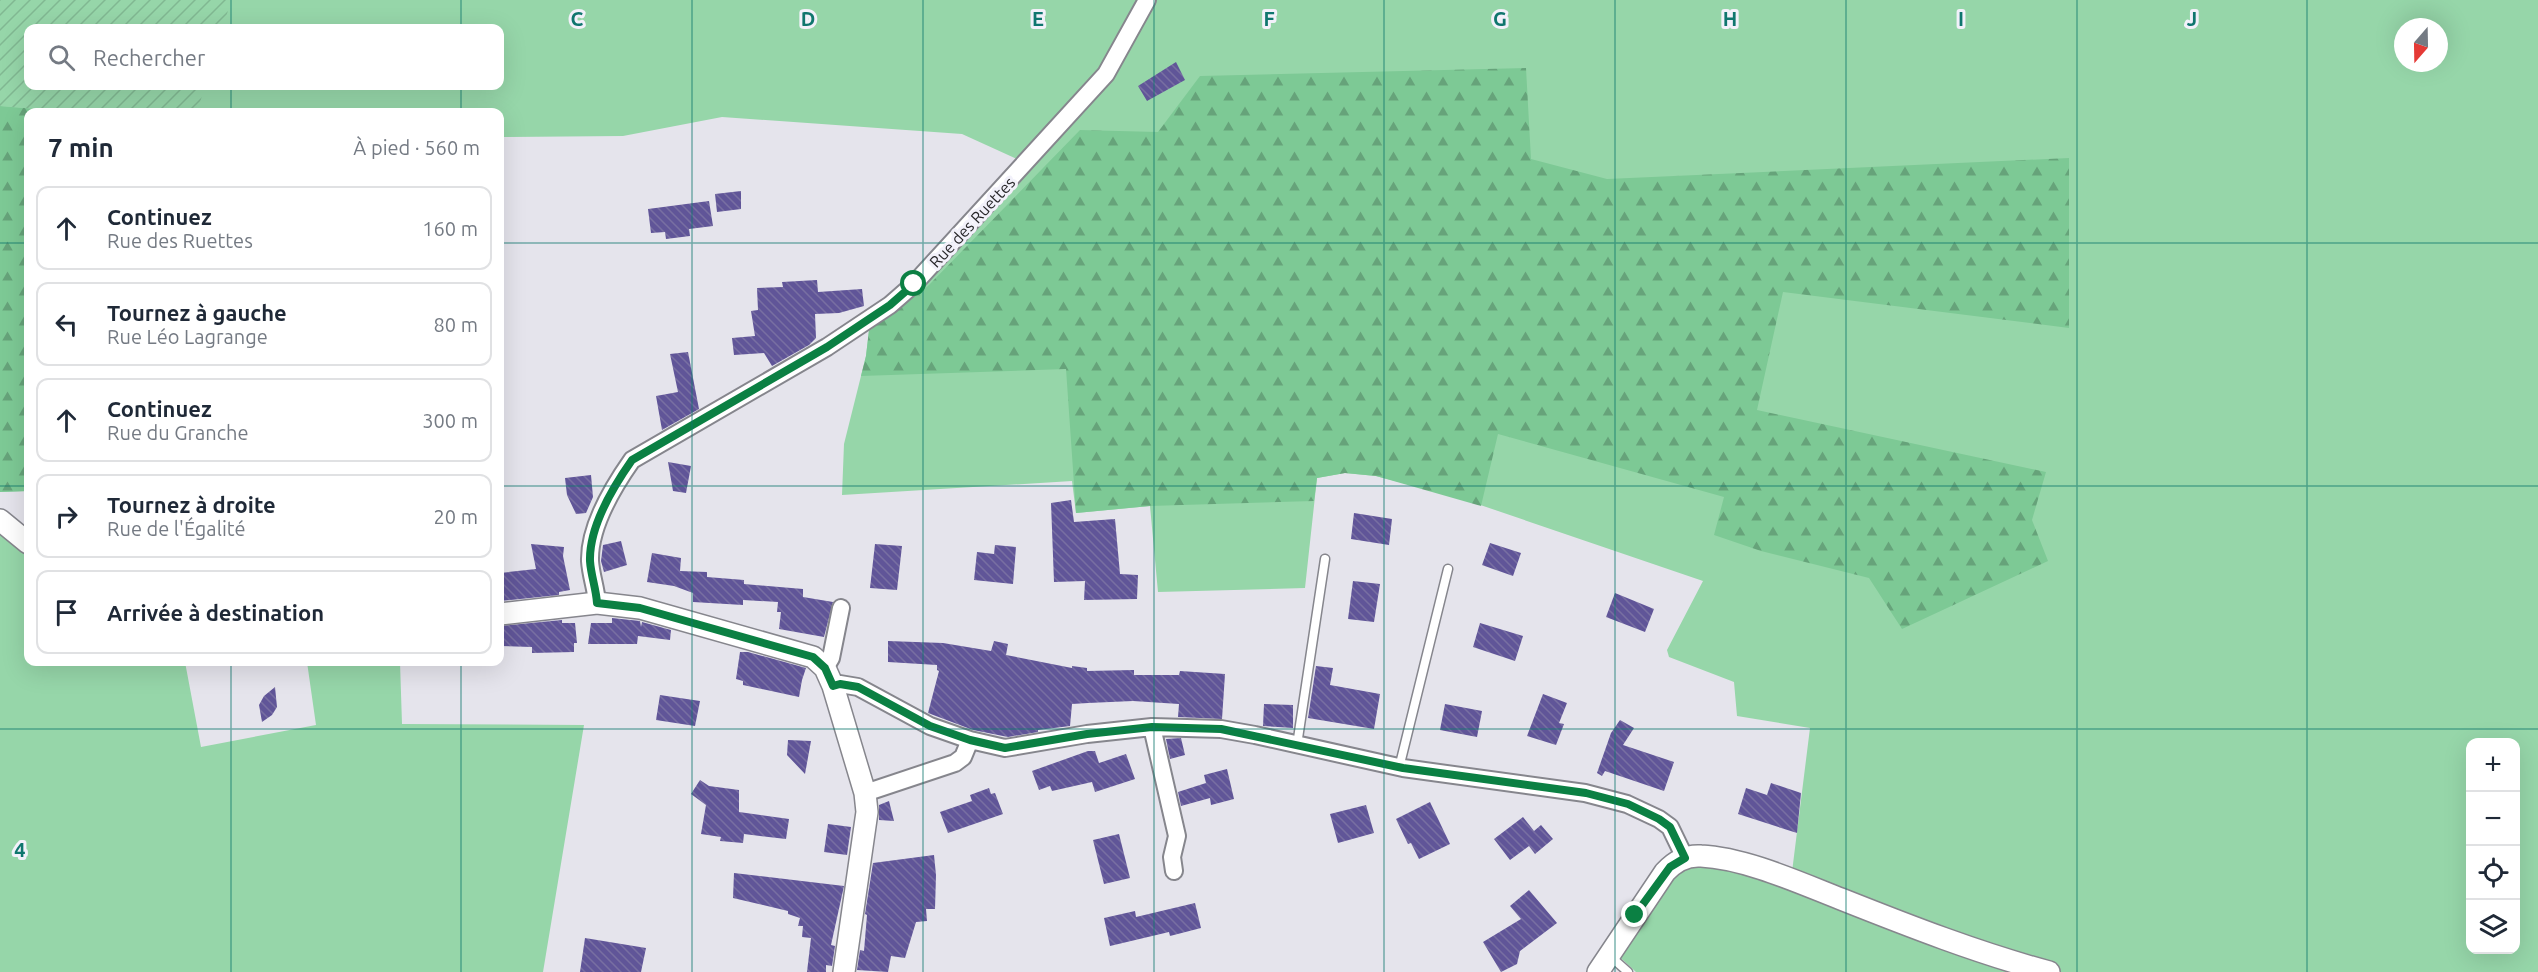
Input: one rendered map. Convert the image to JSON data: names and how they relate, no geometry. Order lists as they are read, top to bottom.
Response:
{
  "streets": {
    "street": ["Rue des Ruettes"]
  },
  "north": "bottom",
  "page": {
    "search": "Rechercher",
    "heading": ["7 min", "À pied · 560 m"],
    "list": [
      ["Continuez", "Rue des Ruettes", "160 m"],
      ["Tournez à gauche", "Rue Léo Lagrange", "80 m"],
      ["Continuez", "Rue du Granche", "300 m"],
      ["Tournez à droite", "Rue de l'Égalité", "20 m"],
      "Arrivée à destination"
    ],
    "map_buttons": ["+", "−"]
  },
  "grid": {
    "columns": [
      "C",
      "D",
      "E",
      "F",
      "G",
      "H",
      "I",
      "J"
    ],
    "rows": ["4"]
  }
}
